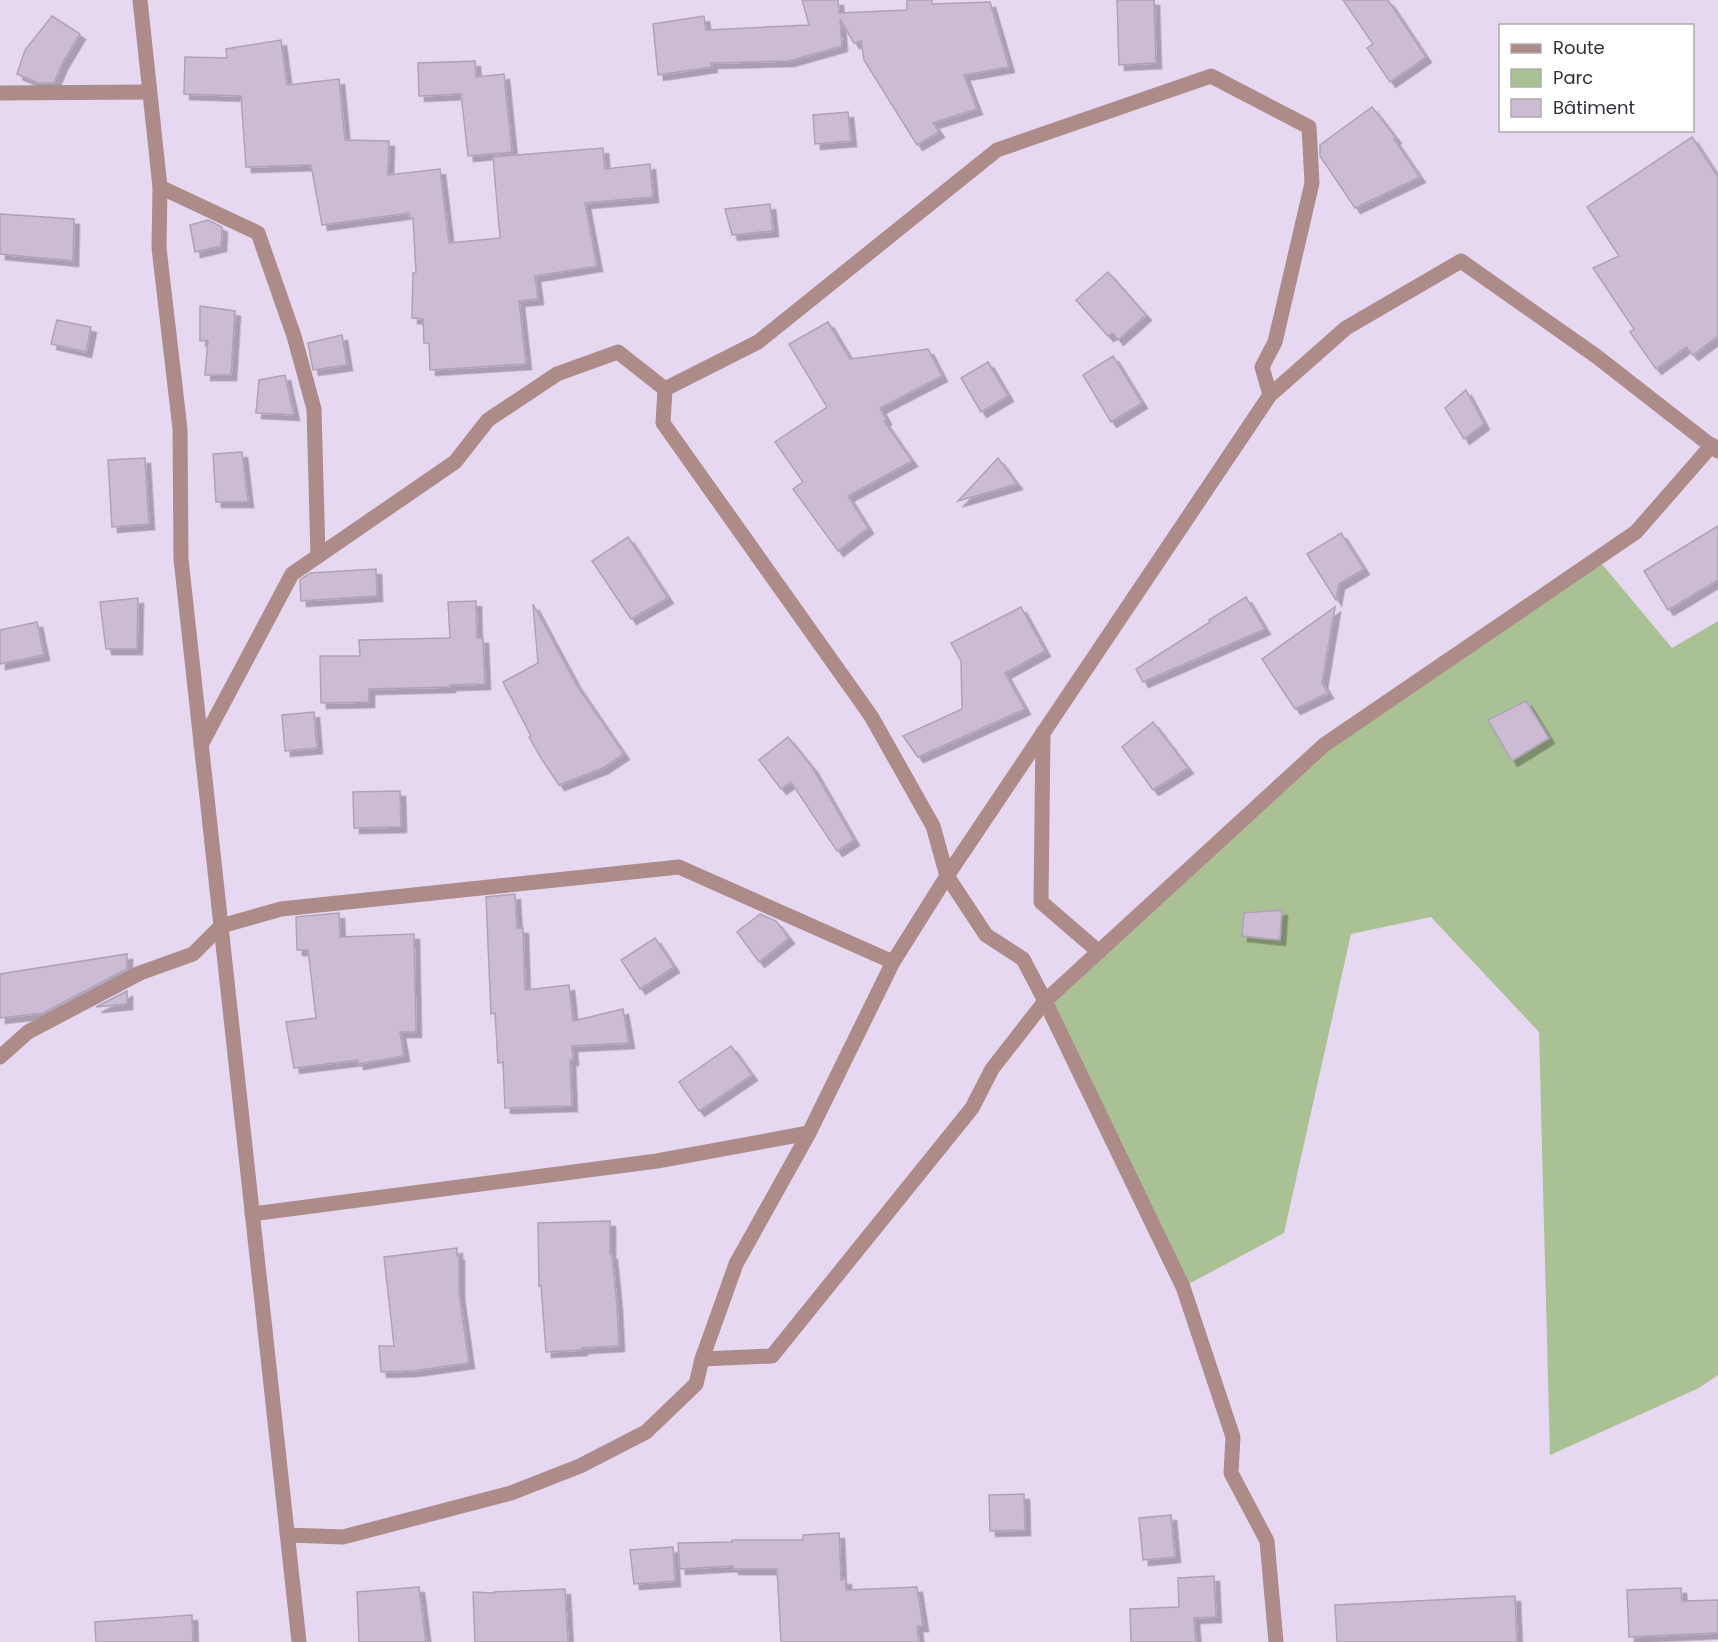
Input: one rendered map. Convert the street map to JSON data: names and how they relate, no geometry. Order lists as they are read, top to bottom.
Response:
{
  "legend": ["Route", "Parc", "Bâtiment"]
}
